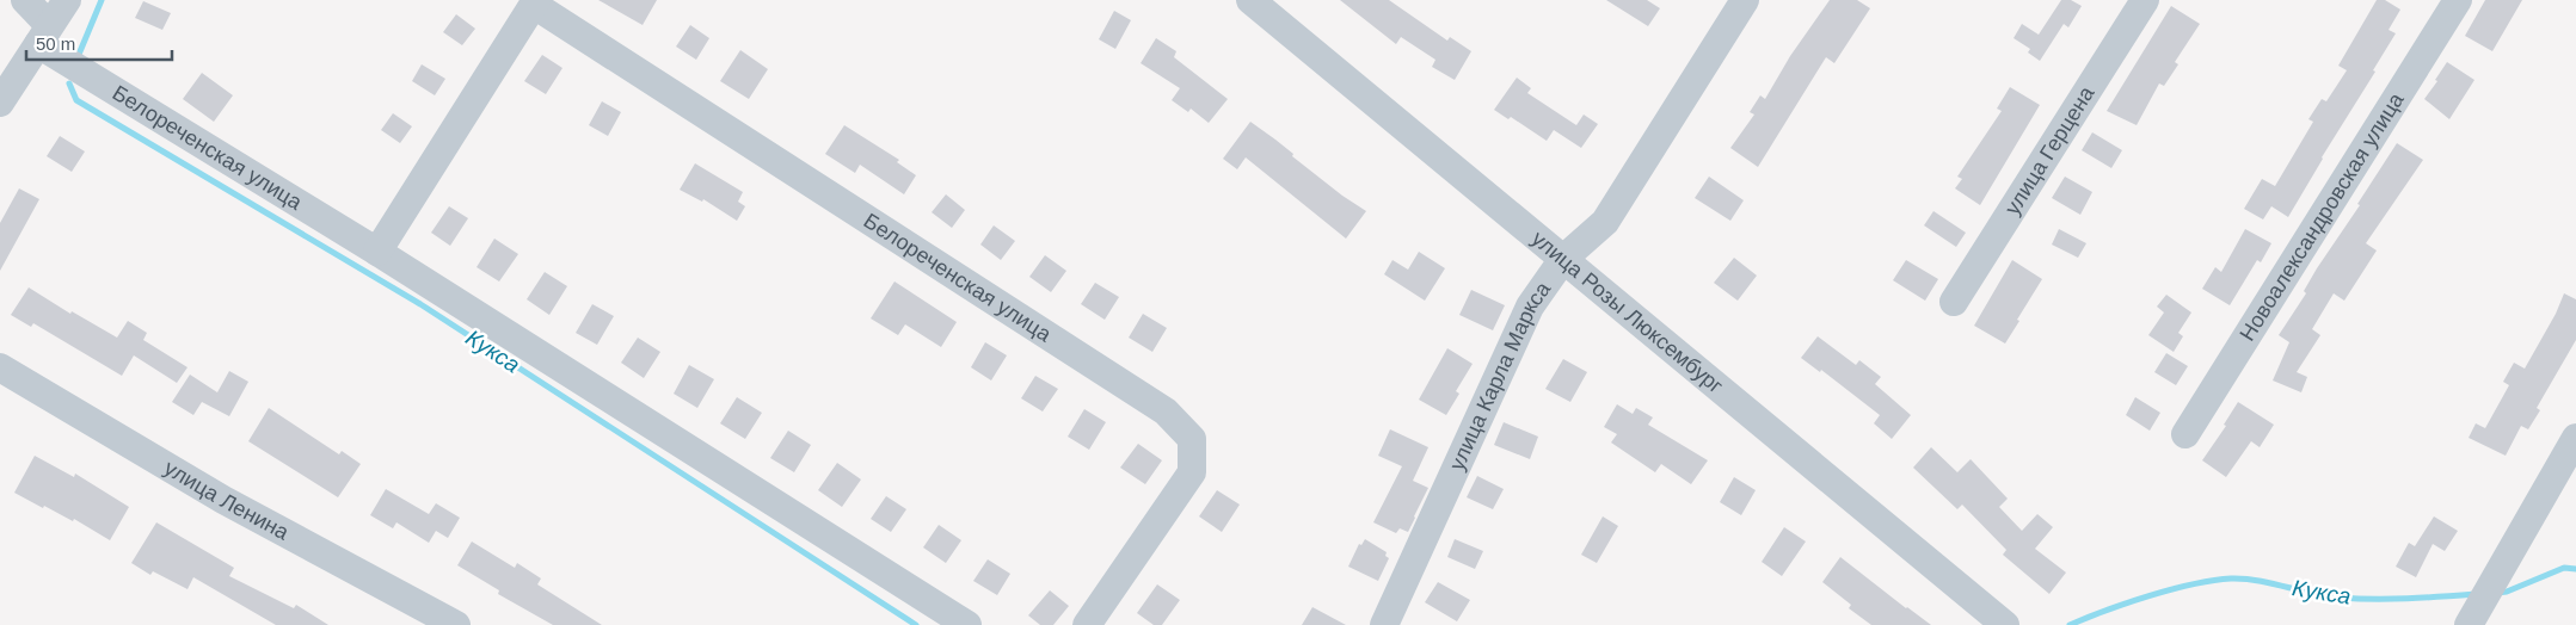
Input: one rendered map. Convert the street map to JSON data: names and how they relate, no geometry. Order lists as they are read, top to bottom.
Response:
{
  "streets": {
    "street": [
      "Белореченская улица",
      "улица Герцена",
      "Новоалександровская улица",
      "улица Розы Люксембург",
      "улица Карла Маркса",
      "улица Ленина"
    ]
  },
  "crossings": [
    ["улица Розы Люксембург", "улица Карла Маркса"]
  ],
  "water": ["Кукса"],
  "scale_bar": "50 m"
}
